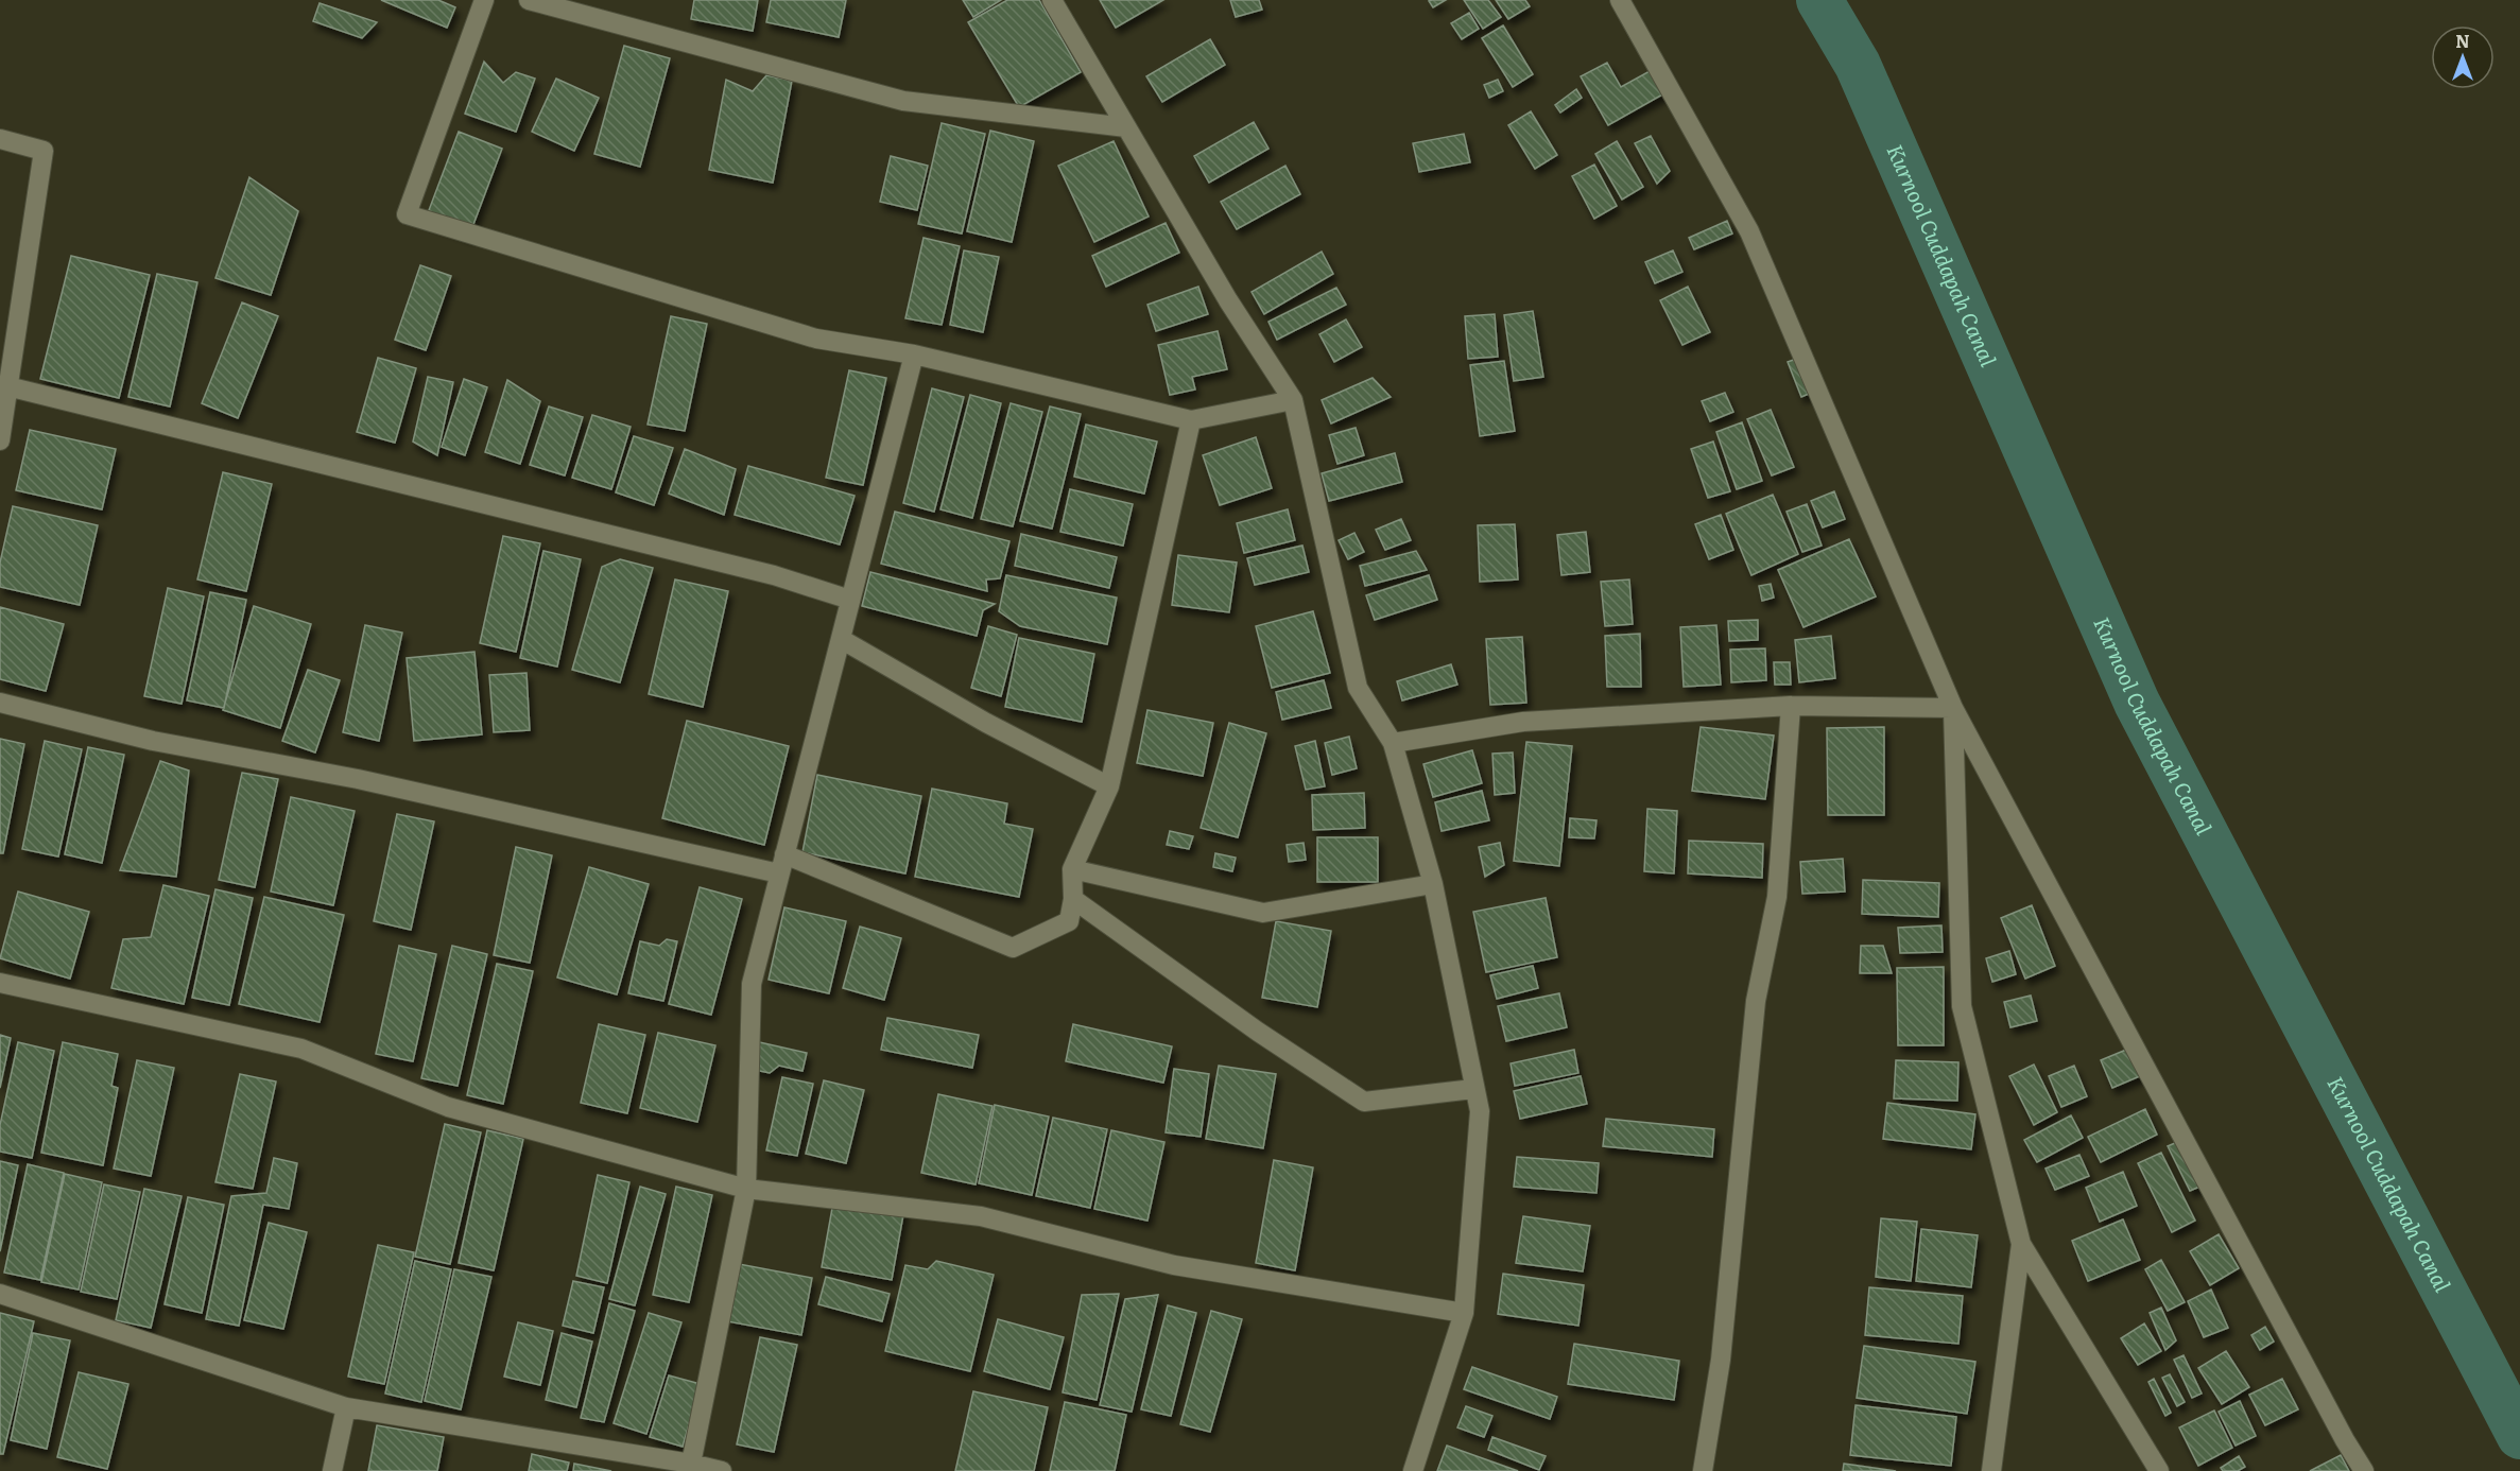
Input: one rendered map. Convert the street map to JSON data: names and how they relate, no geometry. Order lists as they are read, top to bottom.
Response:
{
  "water": ["Kurnool Cuddapah Canal"],
  "north": "top"
}
